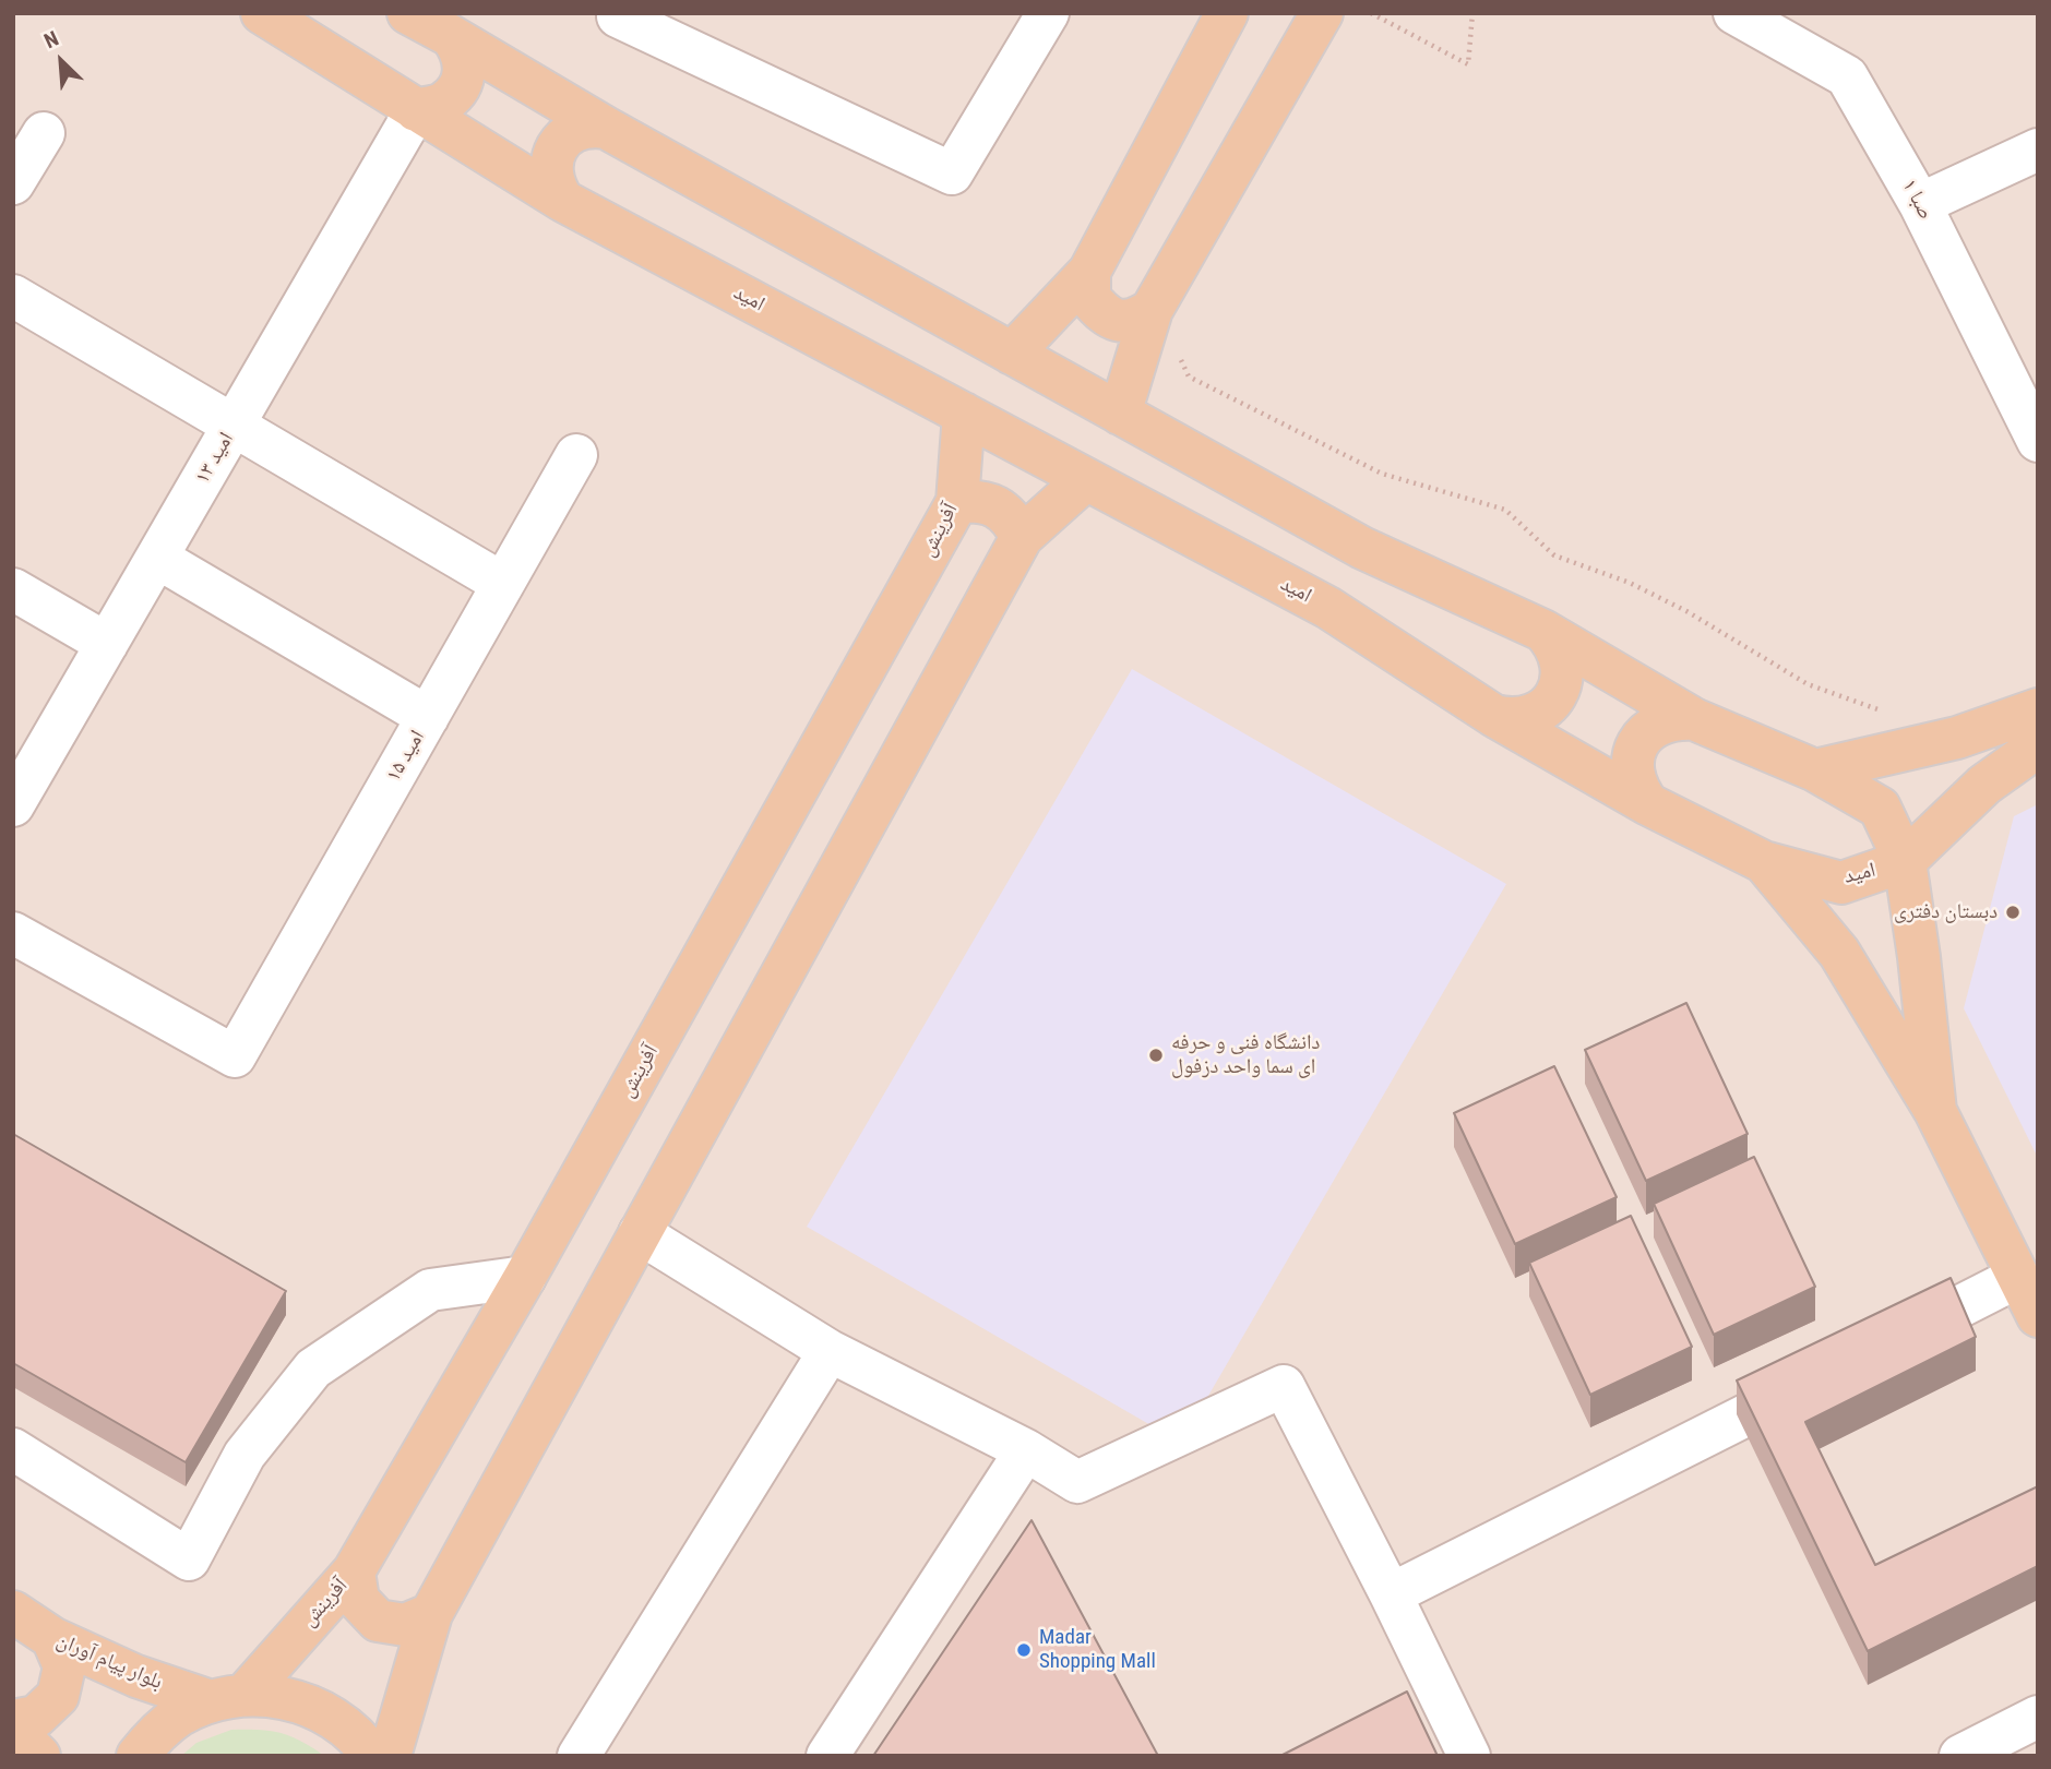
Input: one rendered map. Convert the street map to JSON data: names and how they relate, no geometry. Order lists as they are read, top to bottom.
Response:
{
  "streets": {
    "main road": ["امید", "آفرینش", "بلوار پیام آوران"],
    "street": ["صبا ۱", "امید ۱۳", "امید ۱۵"]
  },
  "crossings": [
    ["امید", "امید ۱۳"],
    ["امید", "آفرینش"],
    ["آفرینش", "بلوار پیام آوران"]
  ],
  "places": ["دبستان دفتری", "دانشگاه فنی و حرفه ای سما واحد دزفول", "Madar Shopping Mall"],
  "north": "top left"
}
